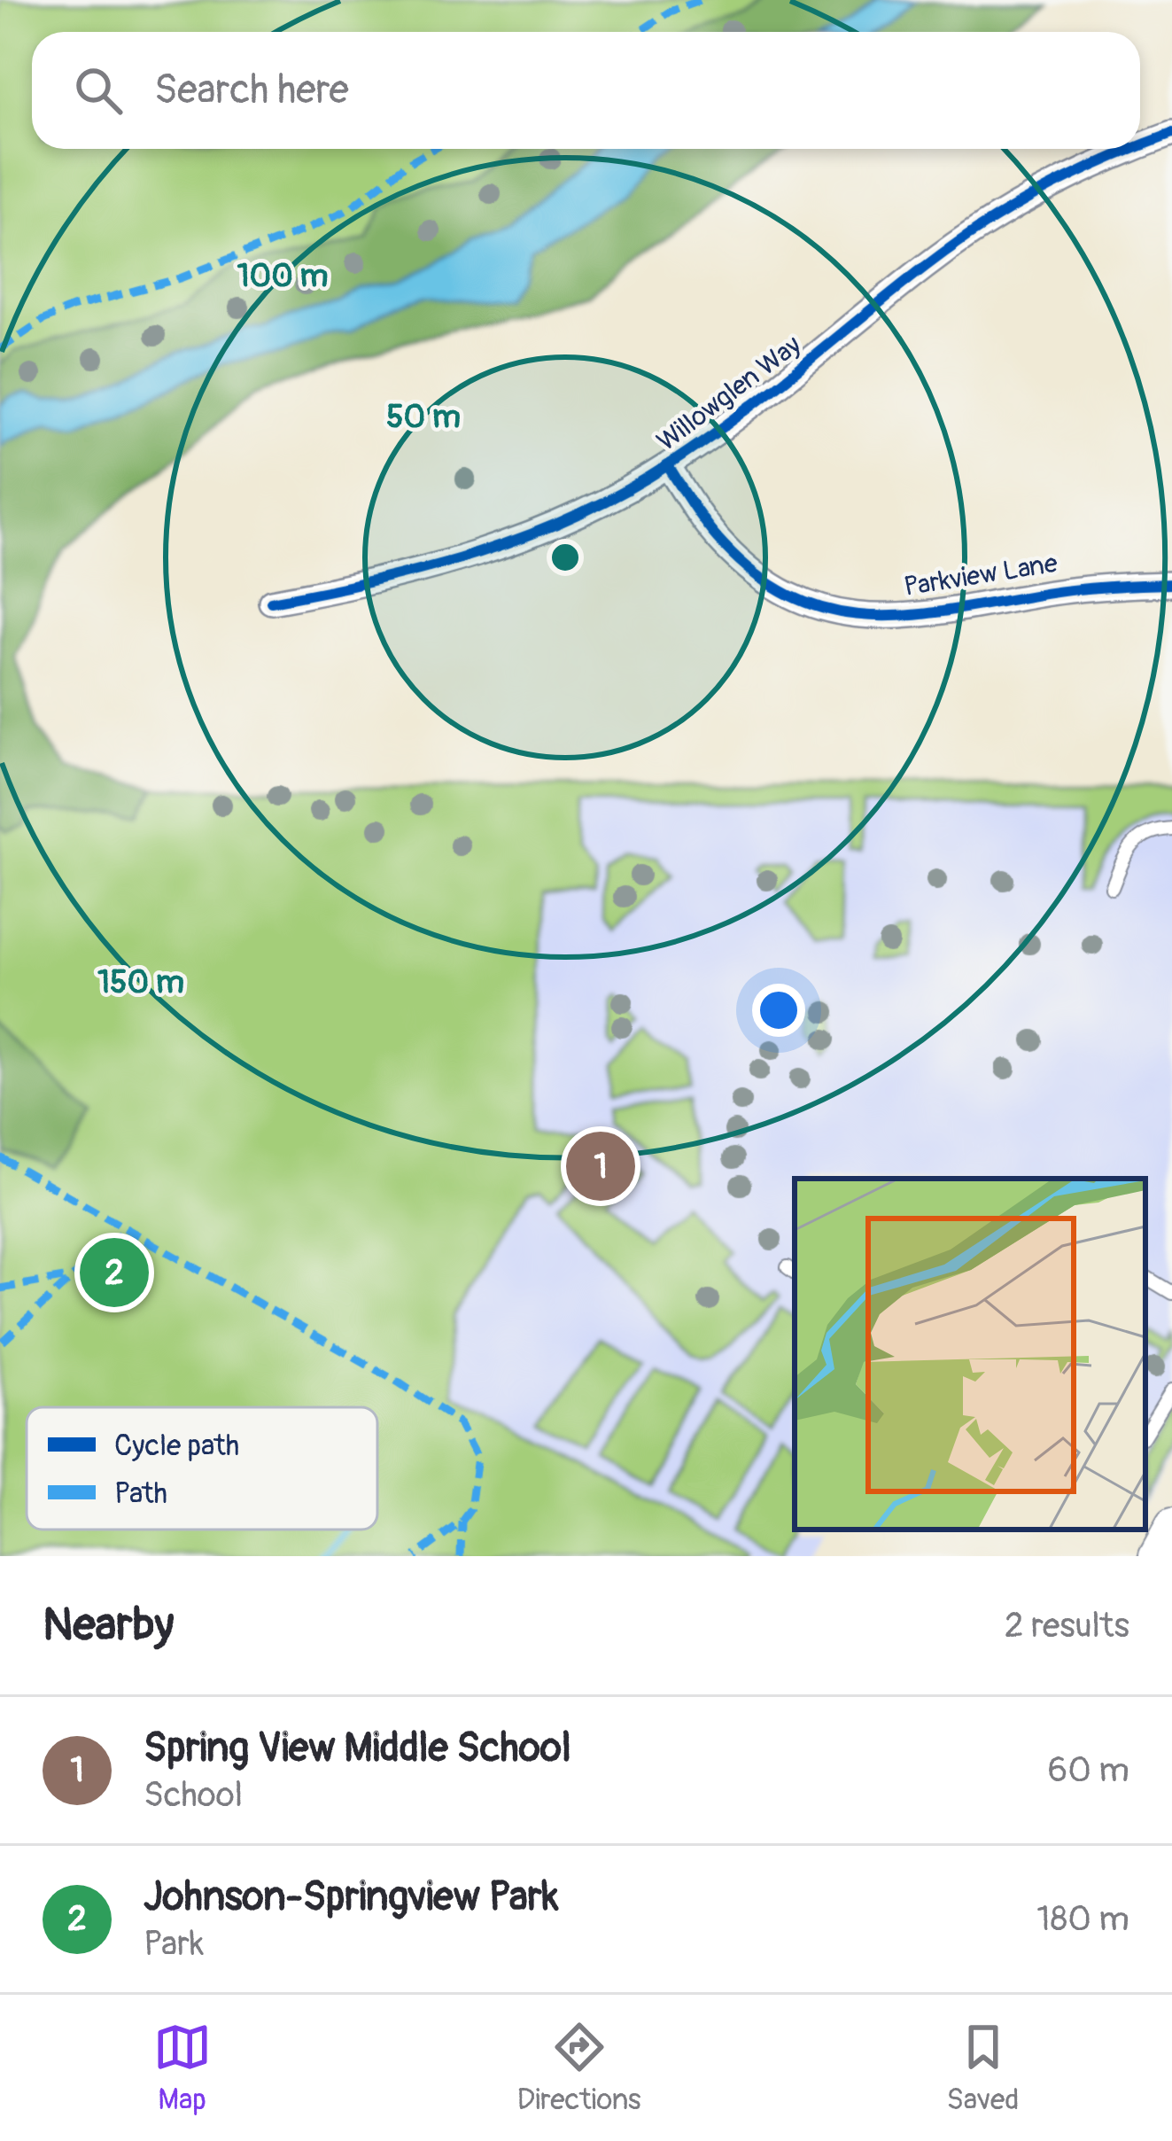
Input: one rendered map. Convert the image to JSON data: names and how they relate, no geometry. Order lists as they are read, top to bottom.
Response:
{
  "streets": {
    "street": ["Willowglen Way", "Parkview Lane"]
  },
  "crossings": [
    ["Willowglen Way", "Parkview Lane"]
  ],
  "legend": ["Cycle path", "Path"],
  "page": {
    "search": "Search here",
    "pins": ["1", "2"],
    "heading": ["Nearby", "2 results"],
    "list": [
      {
        "mark": "1",
        "name": "Spring View Middle School",
        "note": "School",
        "value": "60 m"
      },
      {
        "mark": "2",
        "name": "Johnson-Springview Park",
        "note": "Park",
        "value": "180 m"
      }
    ],
    "nav": ["Map", "Directions", "Saved"]
  },
  "rings": ["100 m", "50 m", "150 m"]
}
